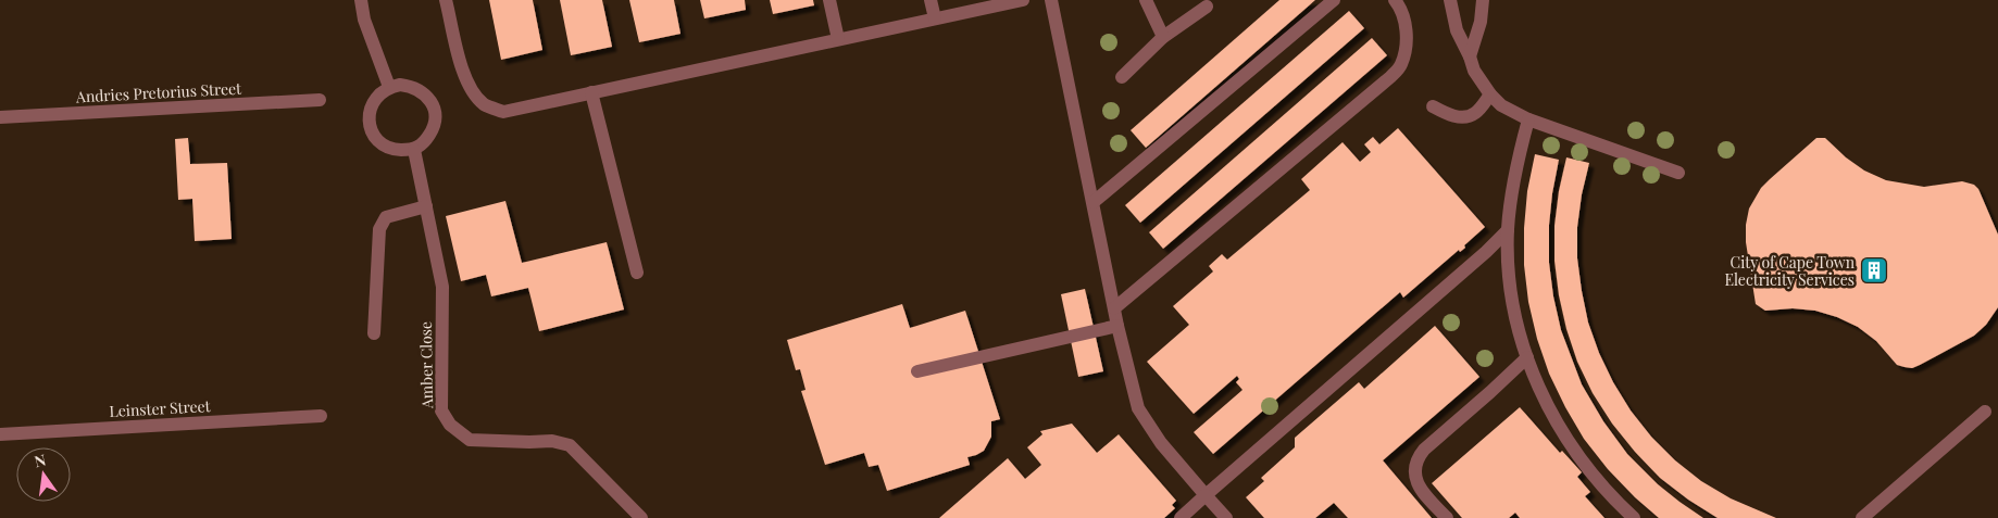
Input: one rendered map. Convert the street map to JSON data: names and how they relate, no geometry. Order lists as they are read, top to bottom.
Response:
{
  "streets": {
    "street": ["Andries Pretorius Street", "Amber Close", "Leinster Street"]
  },
  "places": {
    "building": ["City of Cape Town Electricity Services"]
  },
  "north": "top"
}
